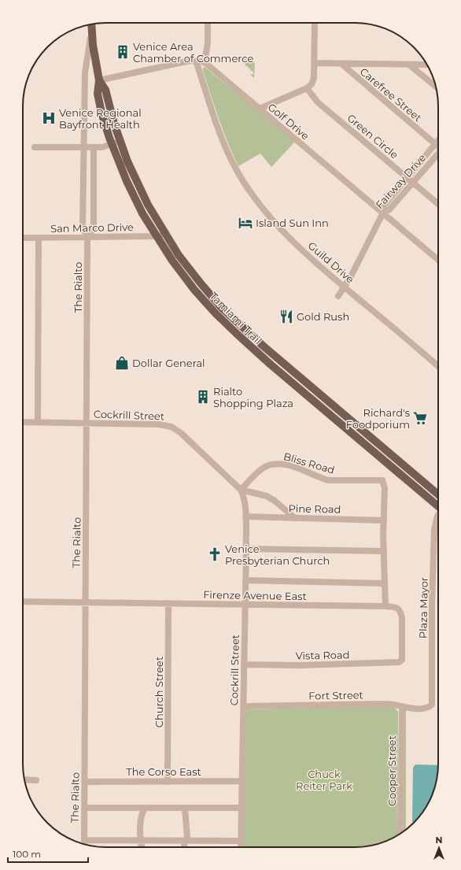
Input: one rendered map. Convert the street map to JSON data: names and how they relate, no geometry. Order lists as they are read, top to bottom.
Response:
{
  "streets": {
    "main road": ["Tamiami Trail"],
    "street": [
      "Carefree Street",
      "Golf Drive",
      "Green Circle",
      "Fairway Drive",
      "San Marco Drive",
      "Guild Drive",
      "The Rialto",
      "Cockrill Street",
      "Bliss Road",
      "Pine Road",
      "Firenze Avenue East",
      "Plaza Mayor",
      "Vista Road",
      "Church Street",
      "Fort Street",
      "Cooper Street",
      "The Corso East"
    ]
  },
  "crossings": [
    ["Golf Drive", "Fairway Drive"],
    ["Golf Drive", "Guild Drive"],
    ["Golf Drive", "Tamiami Trail"],
    ["Green Circle", "Fairway Drive"],
    ["Fairway Drive", "Guild Drive"],
    ["San Marco Drive", "The Rialto"],
    ["San Marco Drive", "Tamiami Trail"],
    ["The Rialto", "Tamiami Trail"],
    ["The Rialto", "Cockrill Street"],
    ["The Rialto", "Firenze Avenue East"],
    ["The Rialto", "The Corso East"],
    ["Cockrill Street", "Bliss Road"],
    ["Cockrill Street", "Pine Road"],
    ["Cockrill Street", "Firenze Avenue East"],
    ["Cockrill Street", "Vista Road"],
    ["Cockrill Street", "Fort Street"],
    ["Cockrill Street", "The Corso East"],
    ["Bliss Road", "Pine Road"],
    ["Firenze Avenue East", "Vista Road"],
    ["Firenze Avenue East", "Church Street"],
    ["Plaza Mayor", "Fort Street"],
    ["Church Street", "The Corso East"],
    ["Fort Street", "Cooper Street"]
  ],
  "parks": ["Chuck Reiter Park"],
  "places": {
    "building": ["Venice Area Chamber of Commerce", "Rialto Shopping Plaza"],
    "hospital": ["Venice Regional Bayfront Health"],
    "hotel": ["Island Sun Inn"],
    "restaurant": ["Gold Rush"],
    "shop": ["Dollar General"],
    "supermarket": ["Richard's Foodporium"],
    "church": ["Venice Presbyterian Church"]
  },
  "scale_bar": "100 m",
  "north": "top"
}
